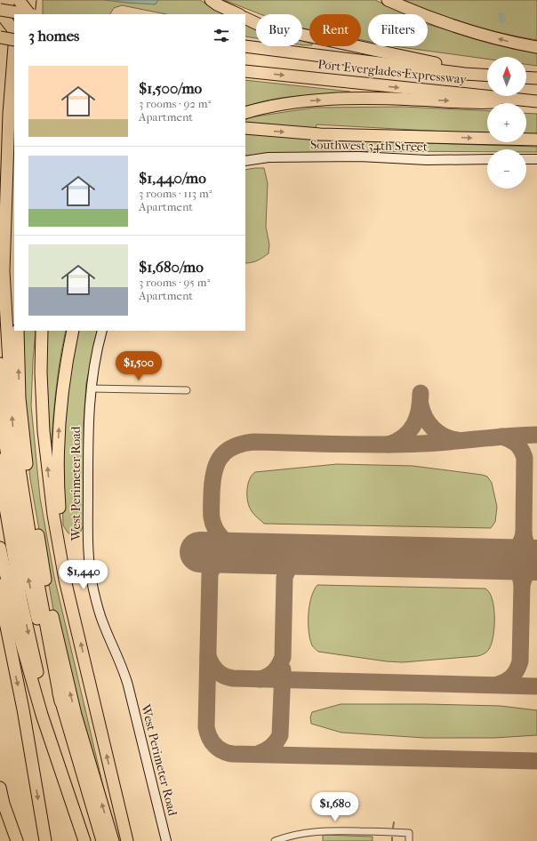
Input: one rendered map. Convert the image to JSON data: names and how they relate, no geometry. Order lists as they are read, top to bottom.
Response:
{
  "streets": {
    "highway": ["Port Everglades Expressway"],
    "street": ["Southwest 34th Street", "West Perimeter Road"]
  },
  "north": "top",
  "page": {
    "chip": ["Buy", "Rent", "Filters"],
    "heading": "3 homes",
    "map_buttons": ["+", "−"],
    "list": [
      {
        "name": "$1,500/mo",
        "note": "3 rooms · 92 m² · Apartment"
      },
      {
        "name": "$1,440/mo",
        "note": "3 rooms · 113 m² · Apartment"
      },
      {
        "name": "$1,680/mo",
        "note": "3 rooms · 95 m² · Apartment"
      }
    ],
    "price": ["$1,500", "$1,440", "$1,680"]
  }
}
